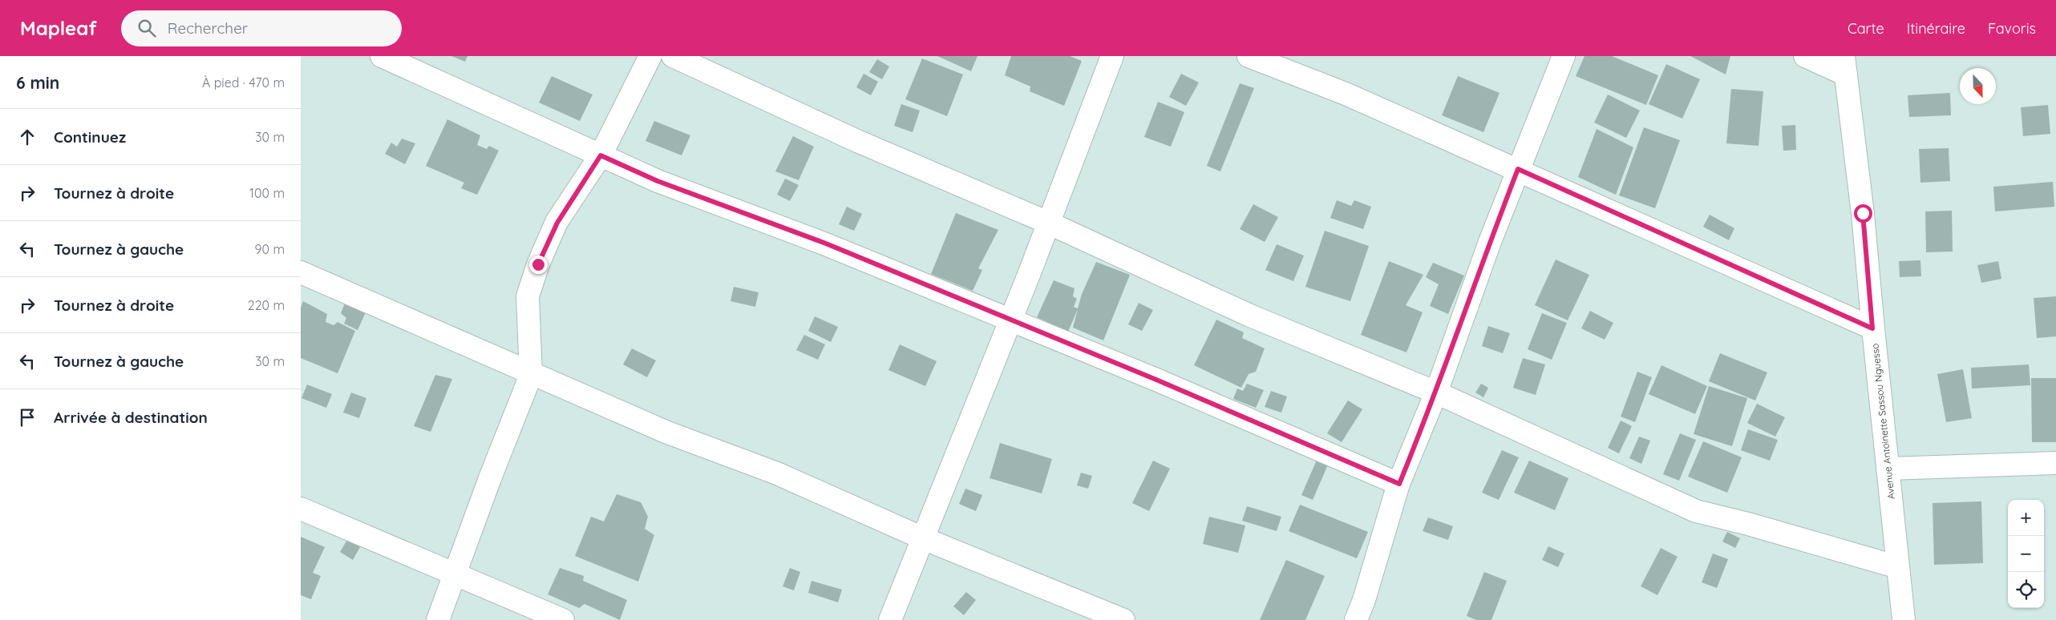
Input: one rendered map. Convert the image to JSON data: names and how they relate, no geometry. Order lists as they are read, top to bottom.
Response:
{
  "streets": {
    "street": ["Avenue Antoinette Sassou Nguesso"]
  },
  "north": "bottom",
  "page": {
    "header": "Mapleaf",
    "search": "Rechercher",
    "nav": ["Carte", "Itinéraire", "Favoris"],
    "heading": ["6 min", "À pied · 470 m"],
    "list": [
      ["Continuez", "30 m"],
      ["Tournez à droite", "100 m"],
      ["Tournez à gauche", "90 m"],
      ["Tournez à droite", "220 m"],
      ["Tournez à gauche", "30 m"],
      "Arrivée à destination"
    ],
    "map_buttons": ["+", "−"]
  }
}
